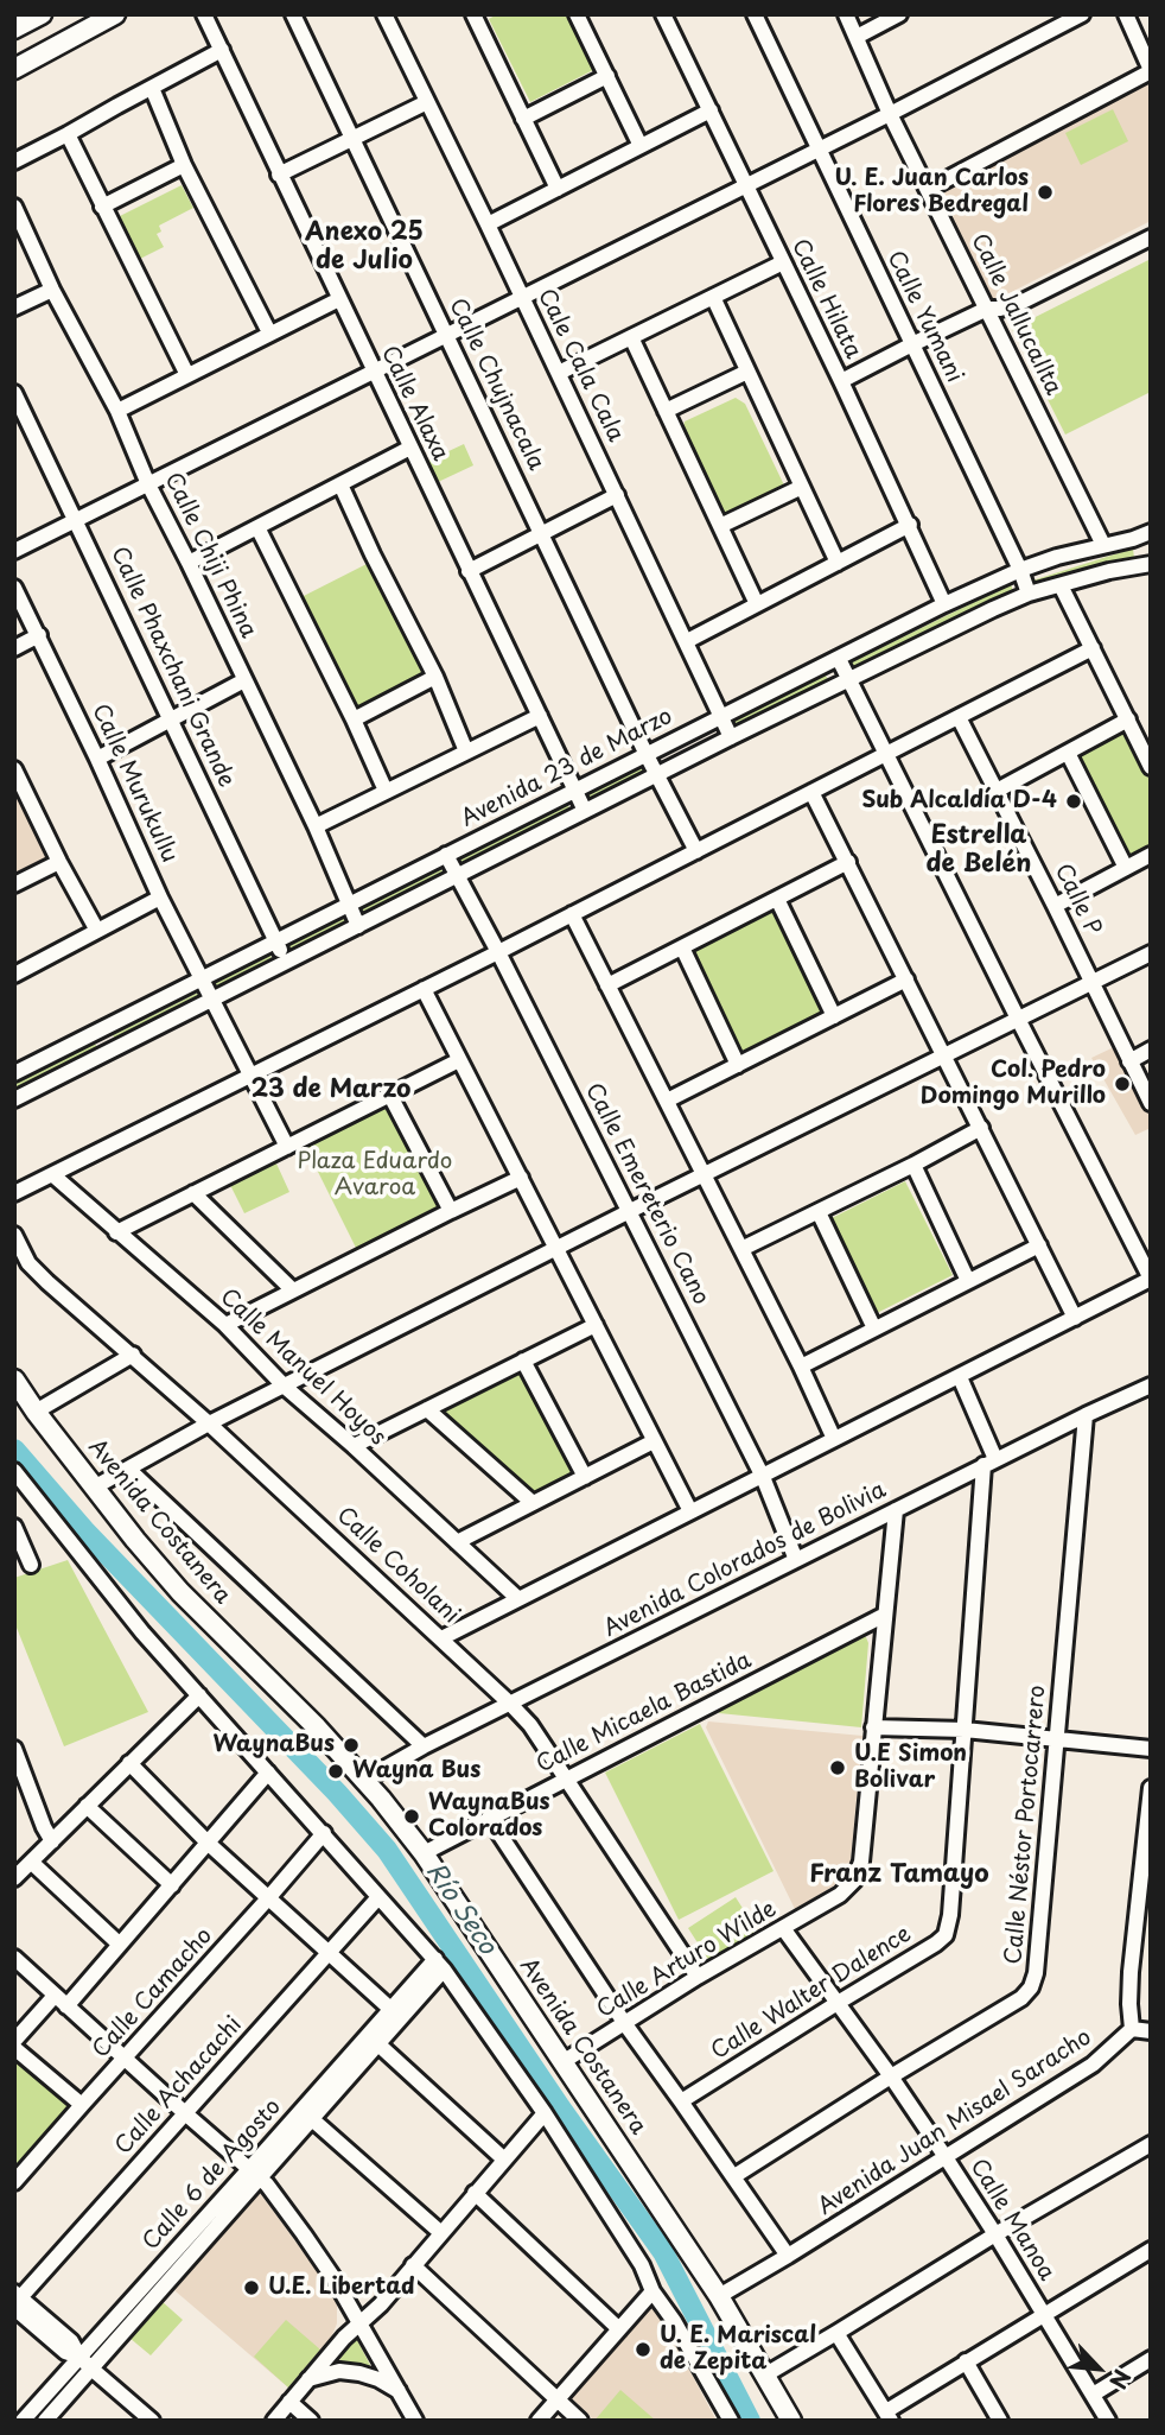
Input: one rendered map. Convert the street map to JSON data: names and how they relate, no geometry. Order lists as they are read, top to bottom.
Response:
{
  "streets": {
    "main road": ["Avenida Costanera"],
    "street": [
      "Calle Hilata",
      "Calle Jallucallta",
      "Calle Yumani",
      "Cale Cala Cala",
      "Calle Chujnacala",
      "Calle Alaxa",
      "Calle Chiji Phina",
      "Calle Phaxchani Grande",
      "Avenida 23 de Marzo",
      "Calle Murukullu",
      "Calle P",
      "Calle Emereterio Cano",
      "Calle Manuel Hoyos",
      "Avenida Colorados de Bolivia",
      "Calle Coholani",
      "Calle Micaela Bastida",
      "Calle Néstor Portocarrero",
      "Calle Arturo Wilde",
      "Calle Camacho",
      "Calle Walter Dalence",
      "Calle Achacachi",
      "Avenida Juan Misael Saracho",
      "Calle 6 de Agosto",
      "Calle Manoa"
    ]
  },
  "crossings": [
    ["Calle Hilata", "Avenida 23 de Marzo"],
    ["Calle Jallucallta", "Avenida 23 de Marzo"],
    ["Calle Yumani", "Avenida 23 de Marzo"],
    ["Cale Cala Cala", "Avenida 23 de Marzo"],
    ["Calle Chujnacala", "Avenida 23 de Marzo"],
    ["Calle Alaxa", "Avenida 23 de Marzo"],
    ["Calle Chiji Phina", "Avenida 23 de Marzo"],
    ["Calle Phaxchani Grande", "Avenida 23 de Marzo"],
    ["Avenida 23 de Marzo", "Calle Murukullu"],
    ["Avenida 23 de Marzo", "Calle Emereterio Cano"],
    ["Calle Emereterio Cano", "Avenida Colorados de Bolivia"],
    ["Avenida Costanera", "Avenida Colorados de Bolivia"],
    ["Avenida Costanera", "Calle Micaela Bastida"],
    ["Avenida Costanera", "Calle Arturo Wilde"],
    ["Avenida Costanera", "Avenida Juan Misael Saracho"],
    ["Avenida Colorados de Bolivia", "Calle Coholani"],
    ["Avenida Colorados de Bolivia", "Calle Néstor Portocarrero"],
    ["Avenida Colorados de Bolivia", "Calle Arturo Wilde"],
    ["Avenida Colorados de Bolivia", "Calle Walter Dalence"],
    ["Calle Coholani", "Calle Micaela Bastida"],
    ["Calle Coholani", "Calle Arturo Wilde"],
    ["Calle Micaela Bastida", "Calle Arturo Wilde"],
    ["Calle Néstor Portocarrero", "Calle Manoa"],
    ["Calle Arturo Wilde", "Calle Manoa"],
    ["Calle Walter Dalence", "Calle Manoa"],
    ["Avenida Juan Misael Saracho", "Calle Manoa"]
  ],
  "districts": [
    "Anexo 25 de Julio",
    "Estrella de Belén",
    "23 de Marzo",
    "Franz Tamayo"
  ],
  "water": ["Río Seco"],
  "parks": ["Plaza Eduardo Avaroa"],
  "places": [
    "U. E. Juan Carlos Flores Bedregal",
    "Sub Alcaldía D-4",
    "Col. Pedro Domingo Murillo",
    "WaynaBus",
    "U.E Simon Bolivar",
    "Wayna Bus",
    "WaynaBus Colorados",
    "U.E. Libertad",
    "U. E. Mariscal de Zepita"
  ],
  "north": "bottom right"
}
